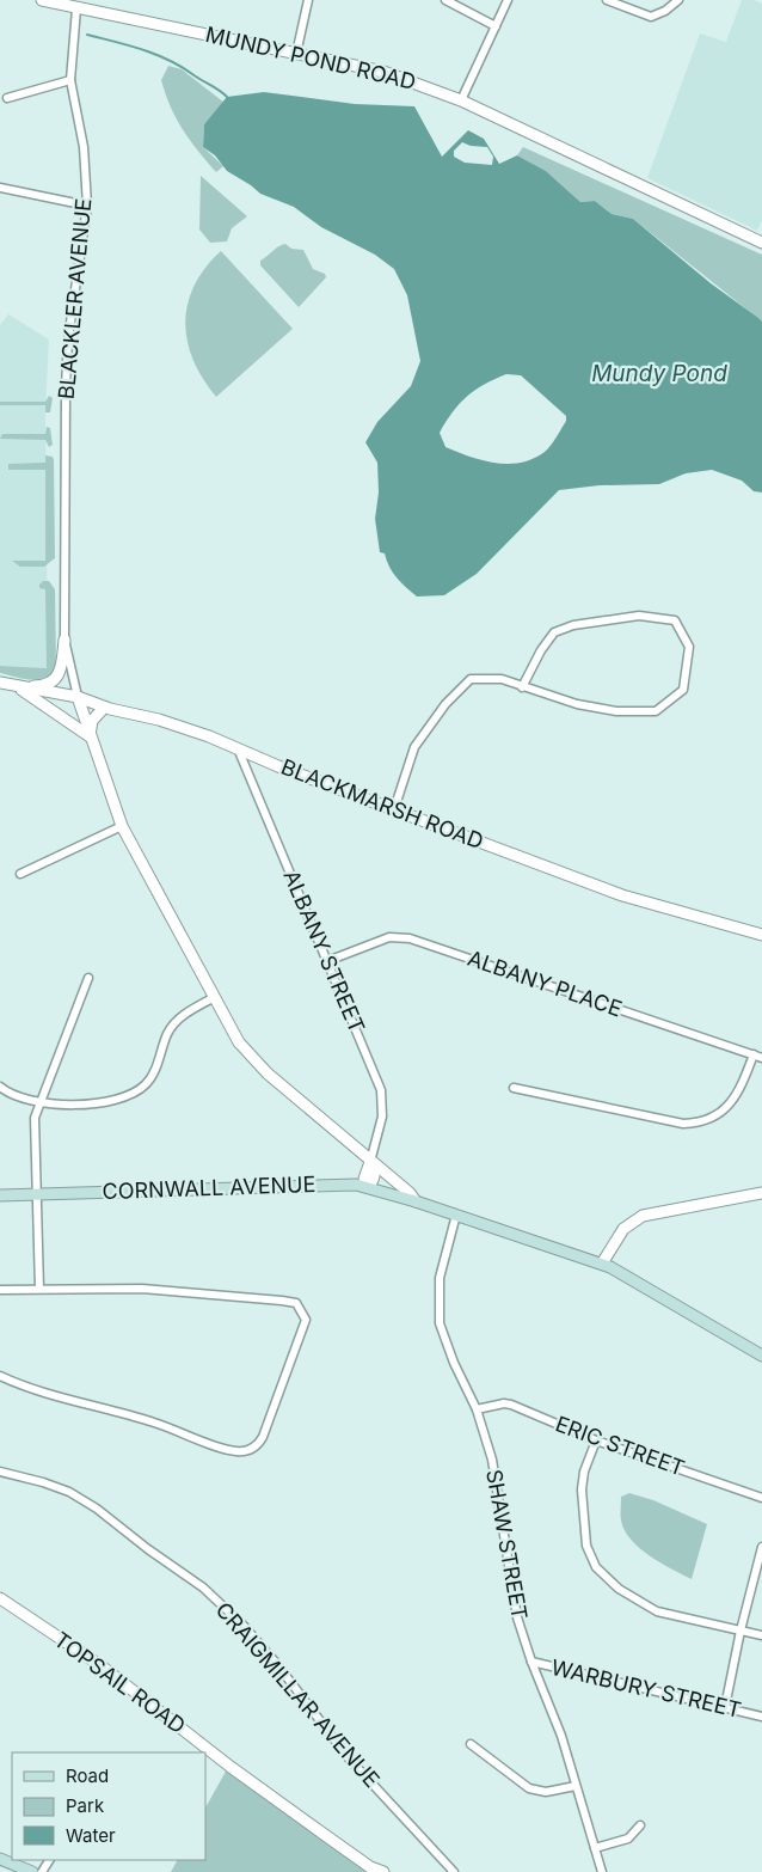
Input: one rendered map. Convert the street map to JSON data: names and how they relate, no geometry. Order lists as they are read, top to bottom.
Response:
{
  "streets": {
    "main road": ["CORNWALL AVENUE"],
    "street": [
      "MUNDY POND ROAD",
      "BLACKLER AVENUE",
      "BLACKMARSH ROAD",
      "ALBANY STREET",
      "ALBANY PLACE",
      "ERIC STREET",
      "SHAW STREET",
      "TOPSAIL ROAD",
      "WARBURY STREET",
      "CRAIGMILLAR AVENUE"
    ]
  },
  "crossings": [
    ["MUNDY POND ROAD", "BLACKLER AVENUE"],
    ["BLACKLER AVENUE", "BLACKMARSH ROAD"],
    ["BLACKMARSH ROAD", "ALBANY STREET"],
    ["ALBANY STREET", "ALBANY PLACE"],
    ["ALBANY STREET", "CORNWALL AVENUE"],
    ["CORNWALL AVENUE", "SHAW STREET"],
    ["ERIC STREET", "SHAW STREET"],
    ["SHAW STREET", "WARBURY STREET"]
  ],
  "water": ["Mundy Pond"],
  "legend": ["Road", "Park", "Water"]
}
